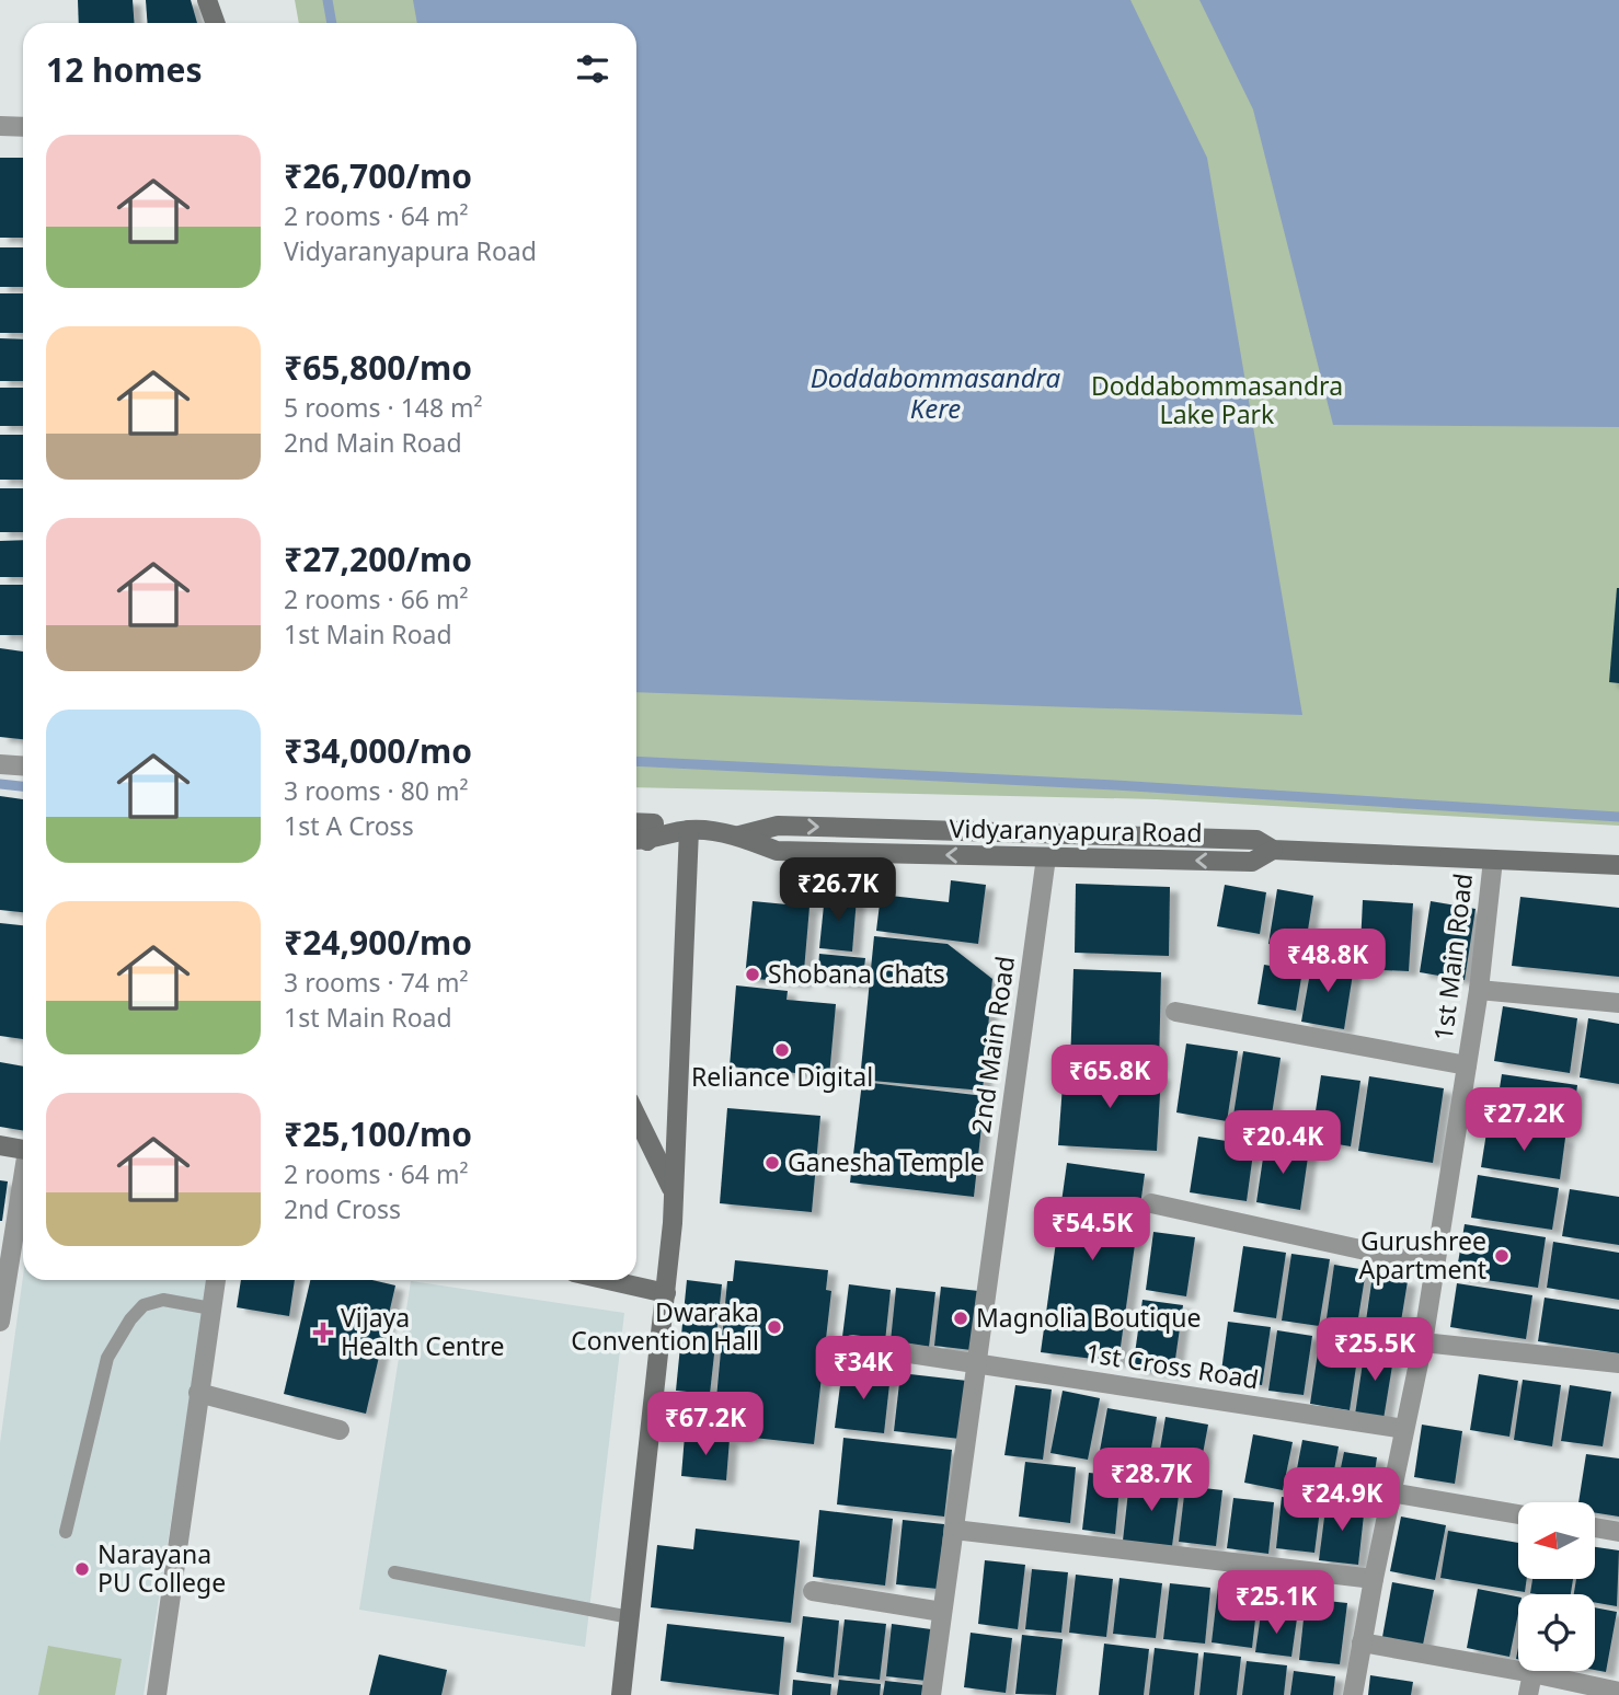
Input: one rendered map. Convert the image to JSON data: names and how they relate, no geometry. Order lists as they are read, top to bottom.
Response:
{
  "streets": {
    "main road": ["Vidyaranyapura Road"],
    "street": ["1st Main Road", "2nd Main Road", "1st Cross Road"]
  },
  "crossings": [
    ["Vidyaranyapura Road", "1st Main Road"],
    ["Vidyaranyapura Road", "2nd Main Road"],
    ["1st Main Road", "1st Cross Road"],
    ["2nd Main Road", "1st Cross Road"]
  ],
  "water": ["Doddabommasandra Kere"],
  "parks": ["Doddabommasandra Lake Park"],
  "places": {
    "other": [
      "Shobana Chats",
      "Reliance Digital",
      "Ganesha Temple",
      "Gurushree Apartment",
      "Magnolia Boutique",
      "Dwaraka Convention Hall",
      "Narayana PU College"
    ],
    "health": ["Vijaya Health Centre"]
  },
  "north": "left",
  "page": {
    "heading": "12 homes",
    "list": [
      {
        "name": "₹26,700/mo",
        "note": "2 rooms · 64 m² · Vidyaranyapura Road"
      },
      {
        "name": "₹65,800/mo",
        "note": "5 rooms · 148 m² · 2nd Main Road"
      },
      {
        "name": "₹27,200/mo",
        "note": "2 rooms · 66 m² · 1st Main Road"
      },
      {
        "name": "₹34,000/mo",
        "note": "3 rooms · 80 m² · 1st A Cross"
      },
      {
        "name": "₹24,900/mo",
        "note": "3 rooms · 74 m² · 1st Main Road"
      },
      {
        "name": "₹25,100/mo",
        "note": "2 rooms · 64 m² · 2nd Cross"
      }
    ],
    "price": [
      "₹26.7K",
      "₹48.8K",
      "₹65.8K",
      "₹27.2K",
      "₹20.4K",
      "₹54.5K",
      "₹25.5K",
      "₹34K",
      "₹67.2K",
      "₹28.7K",
      "₹24.9K",
      "₹25.1K"
    ]
  }
}
